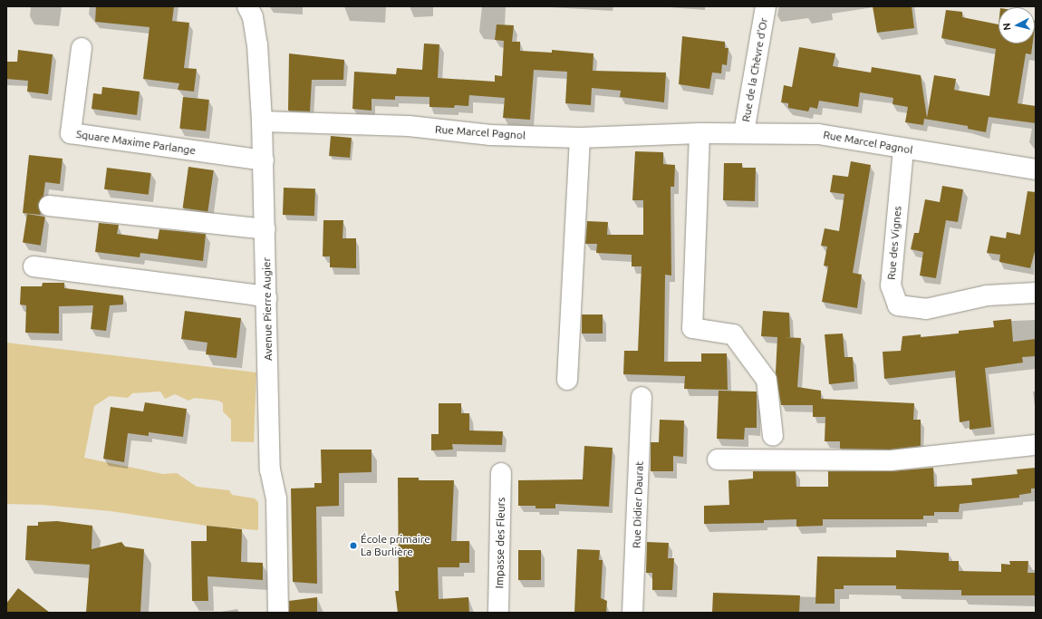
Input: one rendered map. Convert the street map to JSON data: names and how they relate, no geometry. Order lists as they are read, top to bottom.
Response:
{
  "streets": {
    "street": [
      "Rue de la Chèvre d'Or",
      "Rue Marcel Pagnol",
      "Square Maxime Parlange",
      "Rue des Vignes",
      "Avenue Pierre Augier",
      "Rue Didier Daurat",
      "Impasse des Fleurs"
    ]
  },
  "crossings": [
    ["Rue de la Chèvre d'Or", "Rue Marcel Pagnol"],
    ["Rue Marcel Pagnol", "Rue des Vignes"],
    ["Rue Marcel Pagnol", "Avenue Pierre Augier"],
    ["Square Maxime Parlange", "Avenue Pierre Augier"]
  ],
  "places": ["École primaire La Burlière"],
  "north": "left"
}
